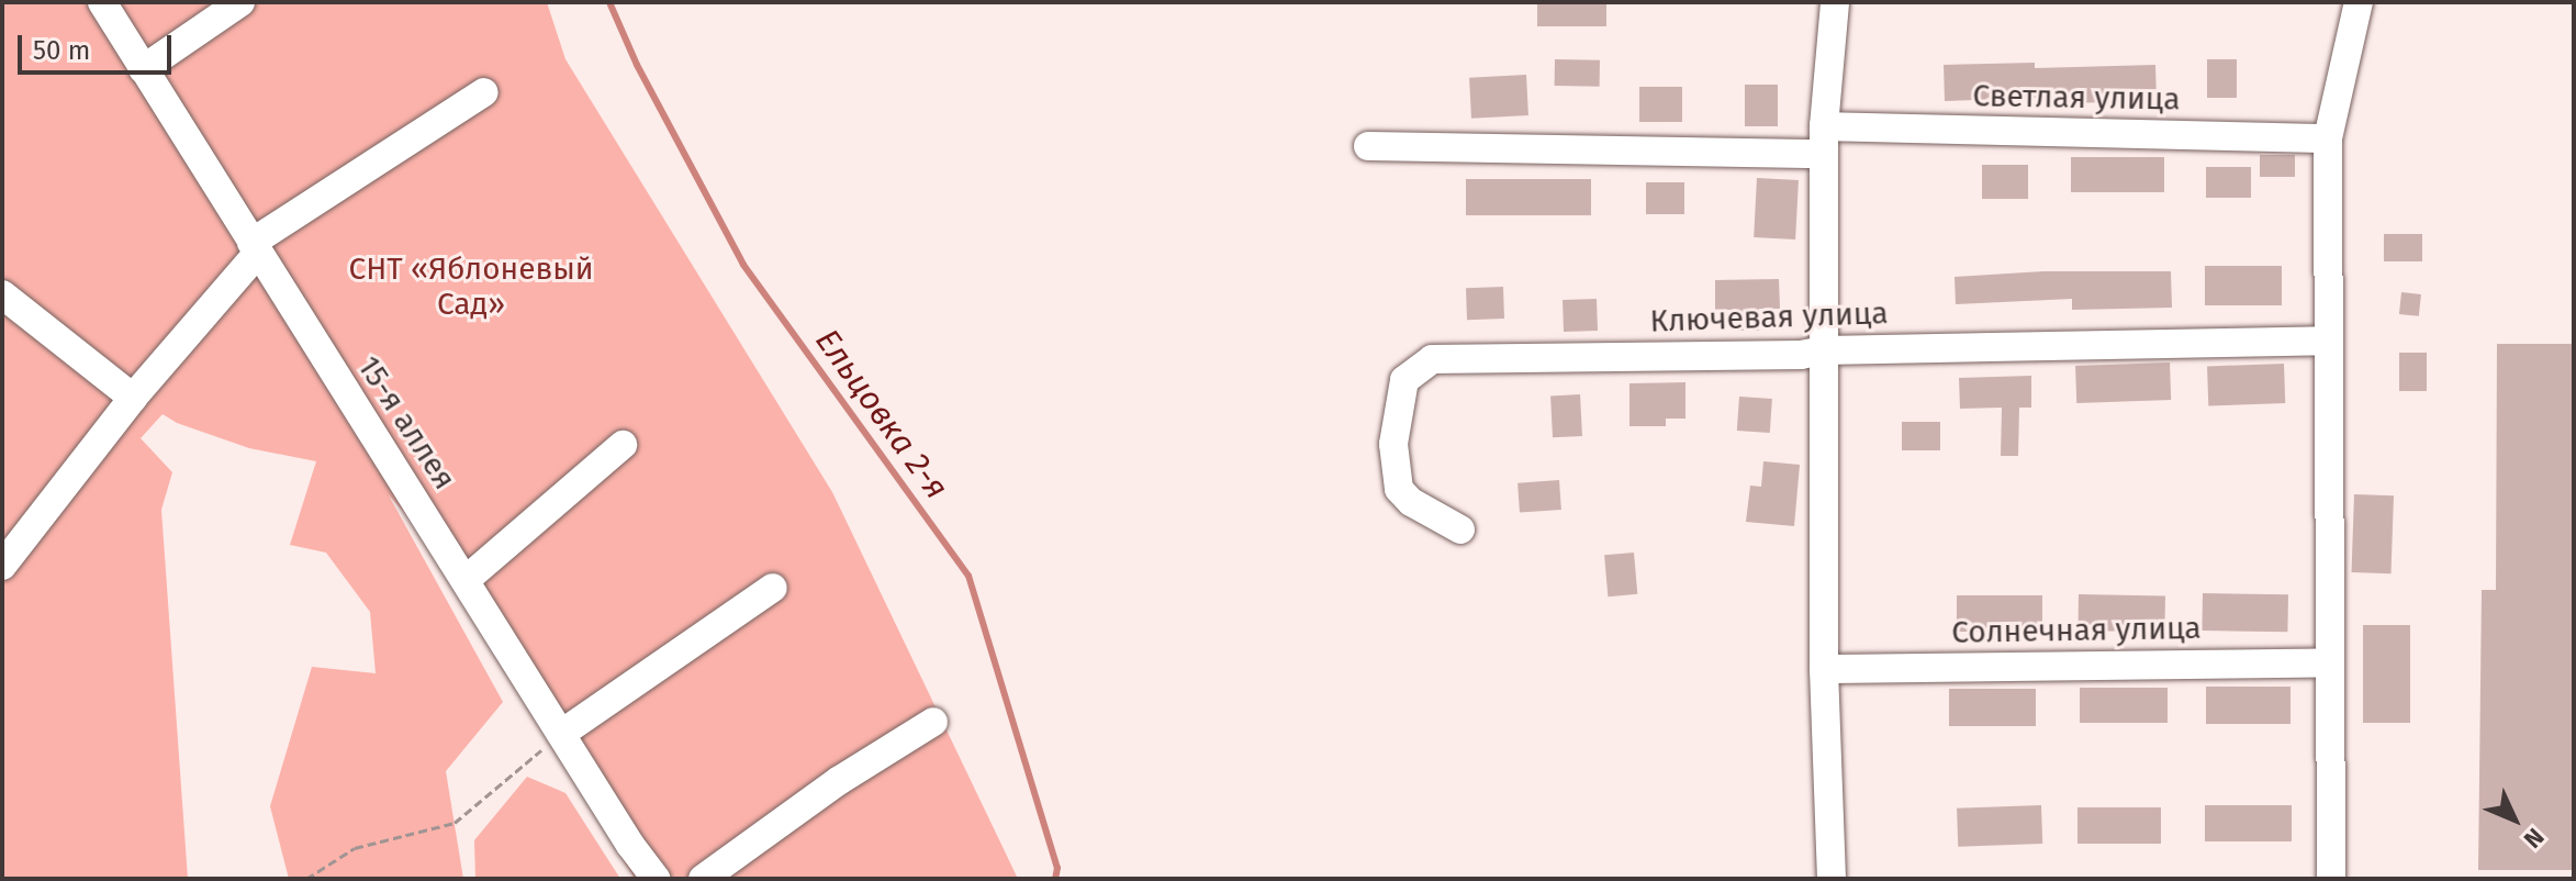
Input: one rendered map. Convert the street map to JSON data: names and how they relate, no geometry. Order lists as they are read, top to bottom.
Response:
{
  "streets": {
    "street": [
      "Светлая улица",
      "Ключевая улица",
      "15-я аллея",
      "Солнечная улица"
    ]
  },
  "water": ["Ельцовка 2-я"],
  "parks": ["СНТ «Яблоневый Сад»"],
  "scale_bar": "50 m",
  "north": "bottom right"
}
